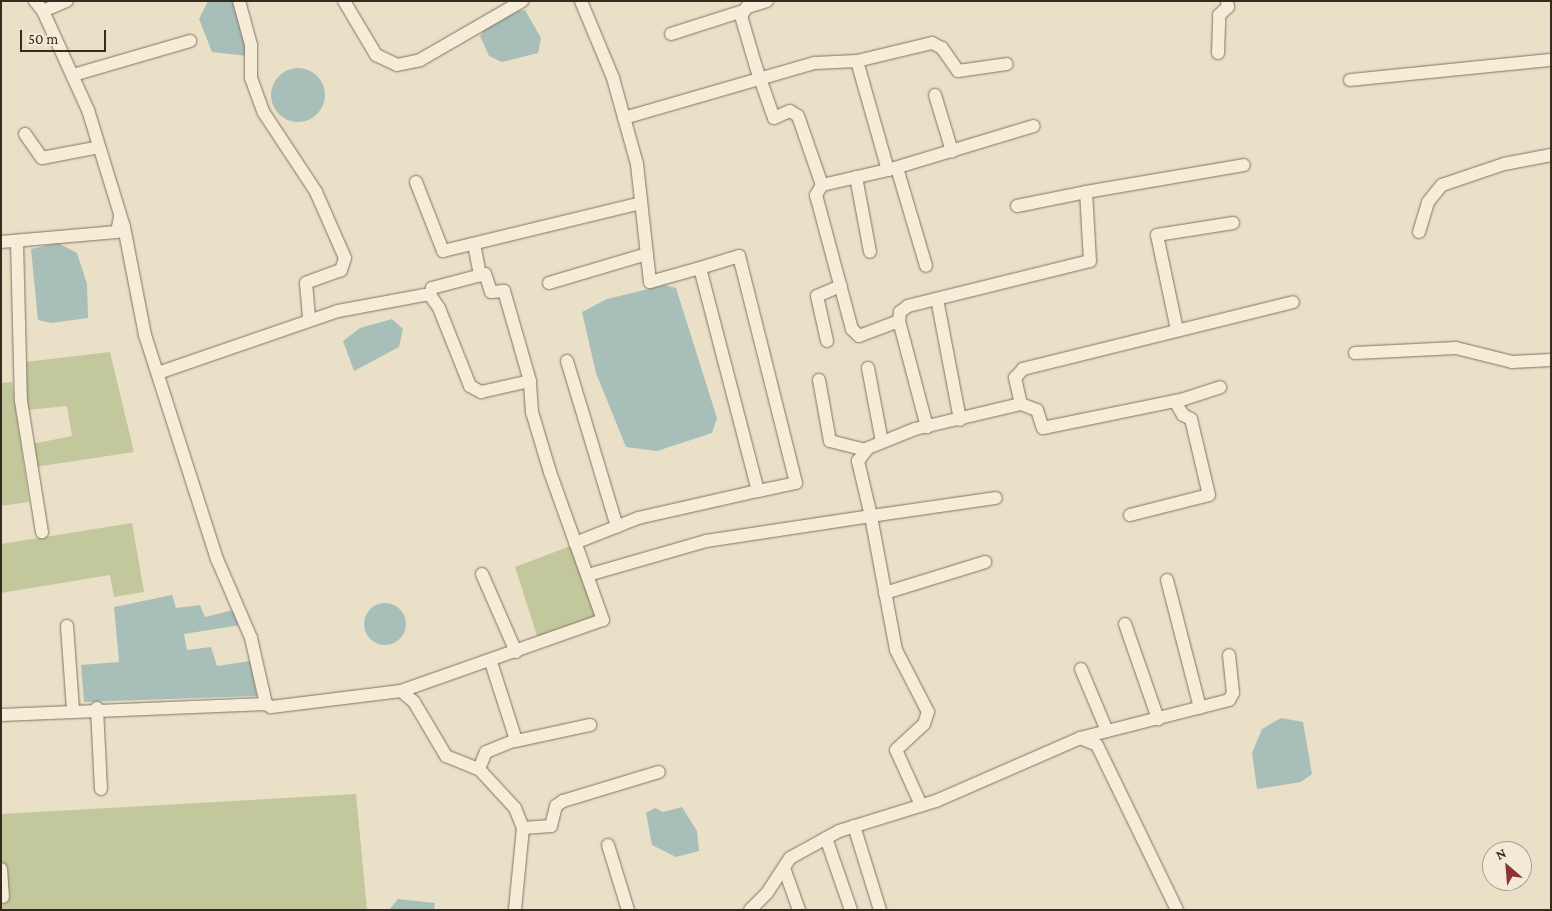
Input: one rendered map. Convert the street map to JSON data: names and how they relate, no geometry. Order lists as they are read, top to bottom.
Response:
{
  "scale_bar": "50 m",
  "north": "top left"
}
